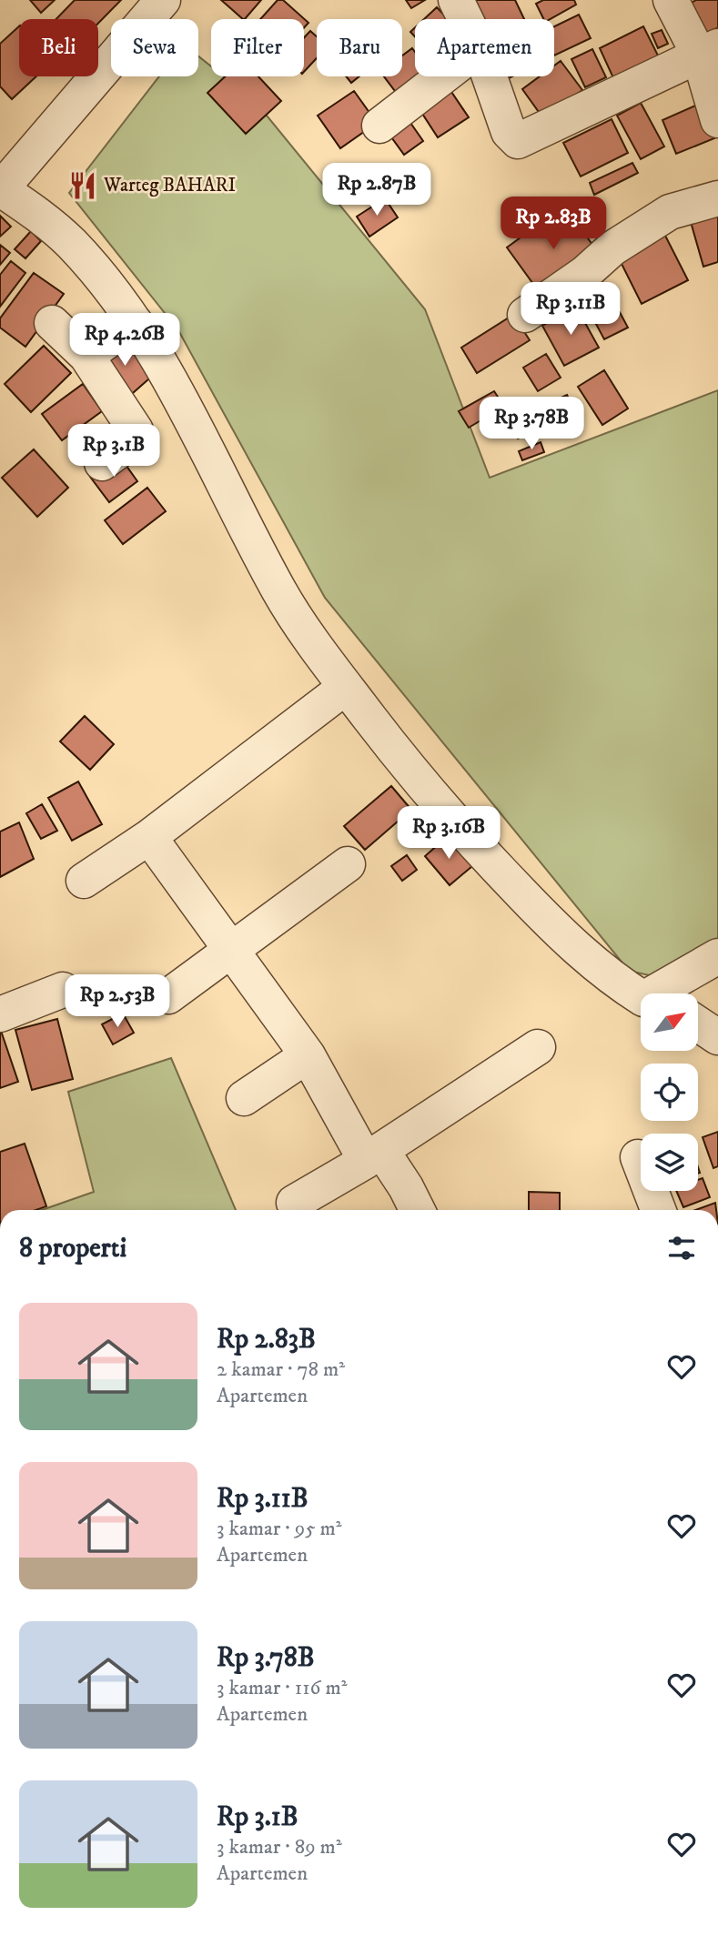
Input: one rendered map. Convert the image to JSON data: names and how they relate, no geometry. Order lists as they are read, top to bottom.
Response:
{
  "places": {
    "restaurant": ["Warteg BAHARI"]
  },
  "north": "top right",
  "page": {
    "chip": [
      "Beli",
      "Sewa",
      "Filter",
      "Baru",
      "Apartemen"
    ],
    "price": [
      "Rp 2.87B",
      "Rp 2.83B",
      "Rp 3.11B",
      "Rp 4.26B",
      "Rp 3.78B",
      "Rp 3.1B",
      "Rp 3.16B",
      "Rp 2.53B"
    ],
    "heading": "8 properti",
    "list": [
      {
        "name": "Rp 2.83B",
        "note": "2 kamar · 78 m² · Apartemen"
      },
      {
        "name": "Rp 3.11B",
        "note": "3 kamar · 95 m² · Apartemen"
      },
      {
        "name": "Rp 3.78B",
        "note": "3 kamar · 116 m² · Apartemen"
      },
      {
        "name": "Rp 3.1B",
        "note": "3 kamar · 89 m² · Apartemen"
      }
    ]
  }
}
